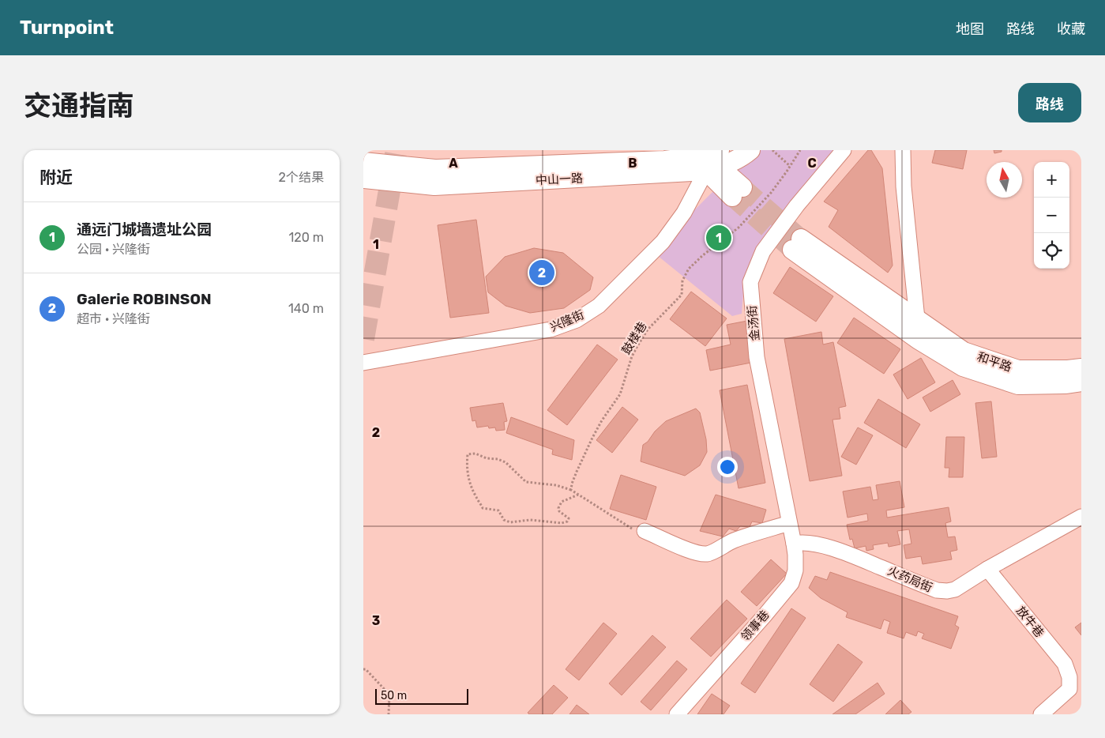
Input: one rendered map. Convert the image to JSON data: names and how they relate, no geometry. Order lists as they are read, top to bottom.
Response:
{
  "streets": {
    "main road": ["中山一路", "和平路"],
    "street": [
      "兴隆街",
      "金汤街",
      "火药局街",
      "放牛巷",
      "领事巷"
    ],
    "path": ["鼓楼巷"]
  },
  "crossings": [
    ["中山一路", "兴隆街"],
    ["金汤街", "领事巷"],
    ["火药局街", "放牛巷"],
    ["火药局街", "领事巷"]
  ],
  "scale_bar": "50 m",
  "north": "top",
  "page": {
    "header": "Turnpoint",
    "nav": ["地图", "路线", "收藏"],
    "title": "交通指南",
    "buttons": "路线",
    "heading": ["附近", "2个结果"],
    "map_buttons": ["+", "−"],
    "list": [
      {
        "mark": "1",
        "name": "通远门城墙遗址公园",
        "note": "公园 · 兴隆街",
        "value": "120 m"
      },
      {
        "mark": "2",
        "name": "Galerie ROBINSON",
        "note": "超市 · 兴隆街",
        "value": "140 m"
      }
    ],
    "pins": ["1", "2"],
    "scale": "50 m"
  },
  "grid": {
    "columns": ["A", "B", "C"],
    "rows": ["1", "2", "3"]
  }
}
